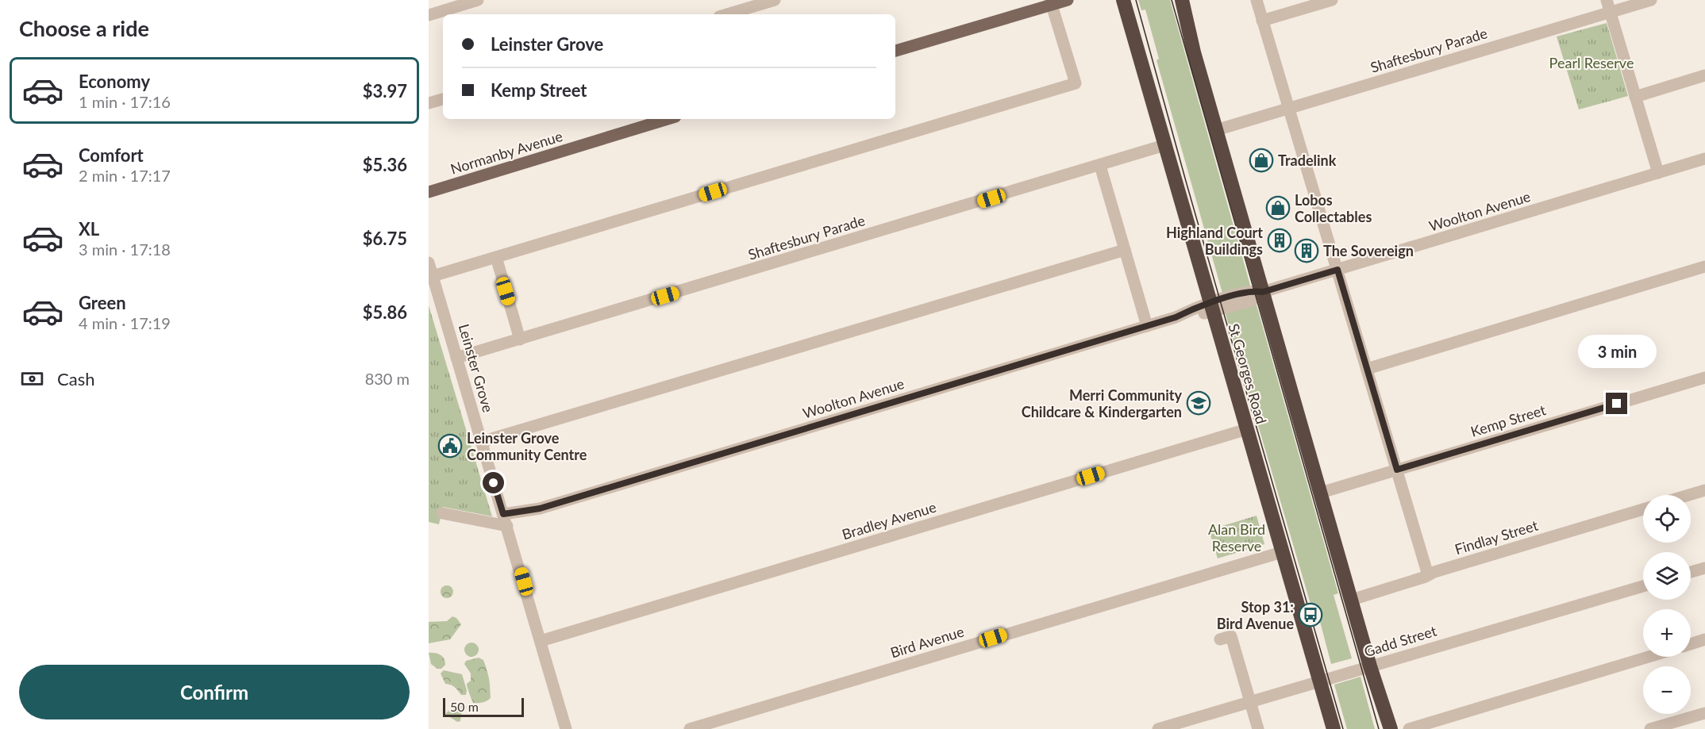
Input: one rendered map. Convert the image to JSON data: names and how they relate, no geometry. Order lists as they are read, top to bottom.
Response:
{
  "streets": {
    "highway": ["St Georges Road"],
    "main road": ["Normanby Avenue"],
    "street": [
      "Shaftesbury Parade",
      "Woolton Avenue",
      "Leinster Grove",
      "Kemp Street",
      "Bradley Avenue",
      "Findlay Street",
      "Gadd Street",
      "Bird Avenue"
    ]
  },
  "crossings": [
    ["Shaftesbury Parade", "Leinster Grove"],
    ["Shaftesbury Parade", "St Georges Road"],
    ["Woolton Avenue", "Leinster Grove"],
    ["Woolton Avenue", "St Georges Road"],
    ["Leinster Grove", "Bradley Avenue"],
    ["St Georges Road", "Bradley Avenue"],
    ["St Georges Road", "Gadd Street"],
    ["St Georges Road", "Bird Avenue"]
  ],
  "parks": ["Pearl Reserve", "Alan Bird Reserve"],
  "places": {
    "shop": ["Tradelink", "Lobos Collectables"],
    "building": ["Highland Court Buildings", "The Sovereign"],
    "school or university": ["Merri Community Childcare & Kindergarten"],
    "public building": ["Leinster Grove Community Centre"],
    "bus stop": ["Stop 31: Bird Avenue"]
  },
  "scale_bar": "50 m",
  "page": {
    "heading": "Choose a ride",
    "banner": ["Leinster Grove", "Kemp Street"],
    "list": [
      {
        "name": "Economy",
        "note": "1 min · 17:16",
        "value": "$3.97"
      },
      {
        "name": "Comfort",
        "note": "2 min · 17:17",
        "value": "$5.36"
      },
      {
        "name": "XL",
        "note": "3 min · 17:18",
        "value": "$6.75"
      },
      {
        "name": "Green",
        "note": "4 min · 17:19",
        "value": "$5.86"
      }
    ],
    "bubble": "3 min",
    "pay": ["Cash", "830 m"],
    "map_buttons": ["+", "−"],
    "buttons": "Confirm",
    "scale": "50 m"
  }
}
